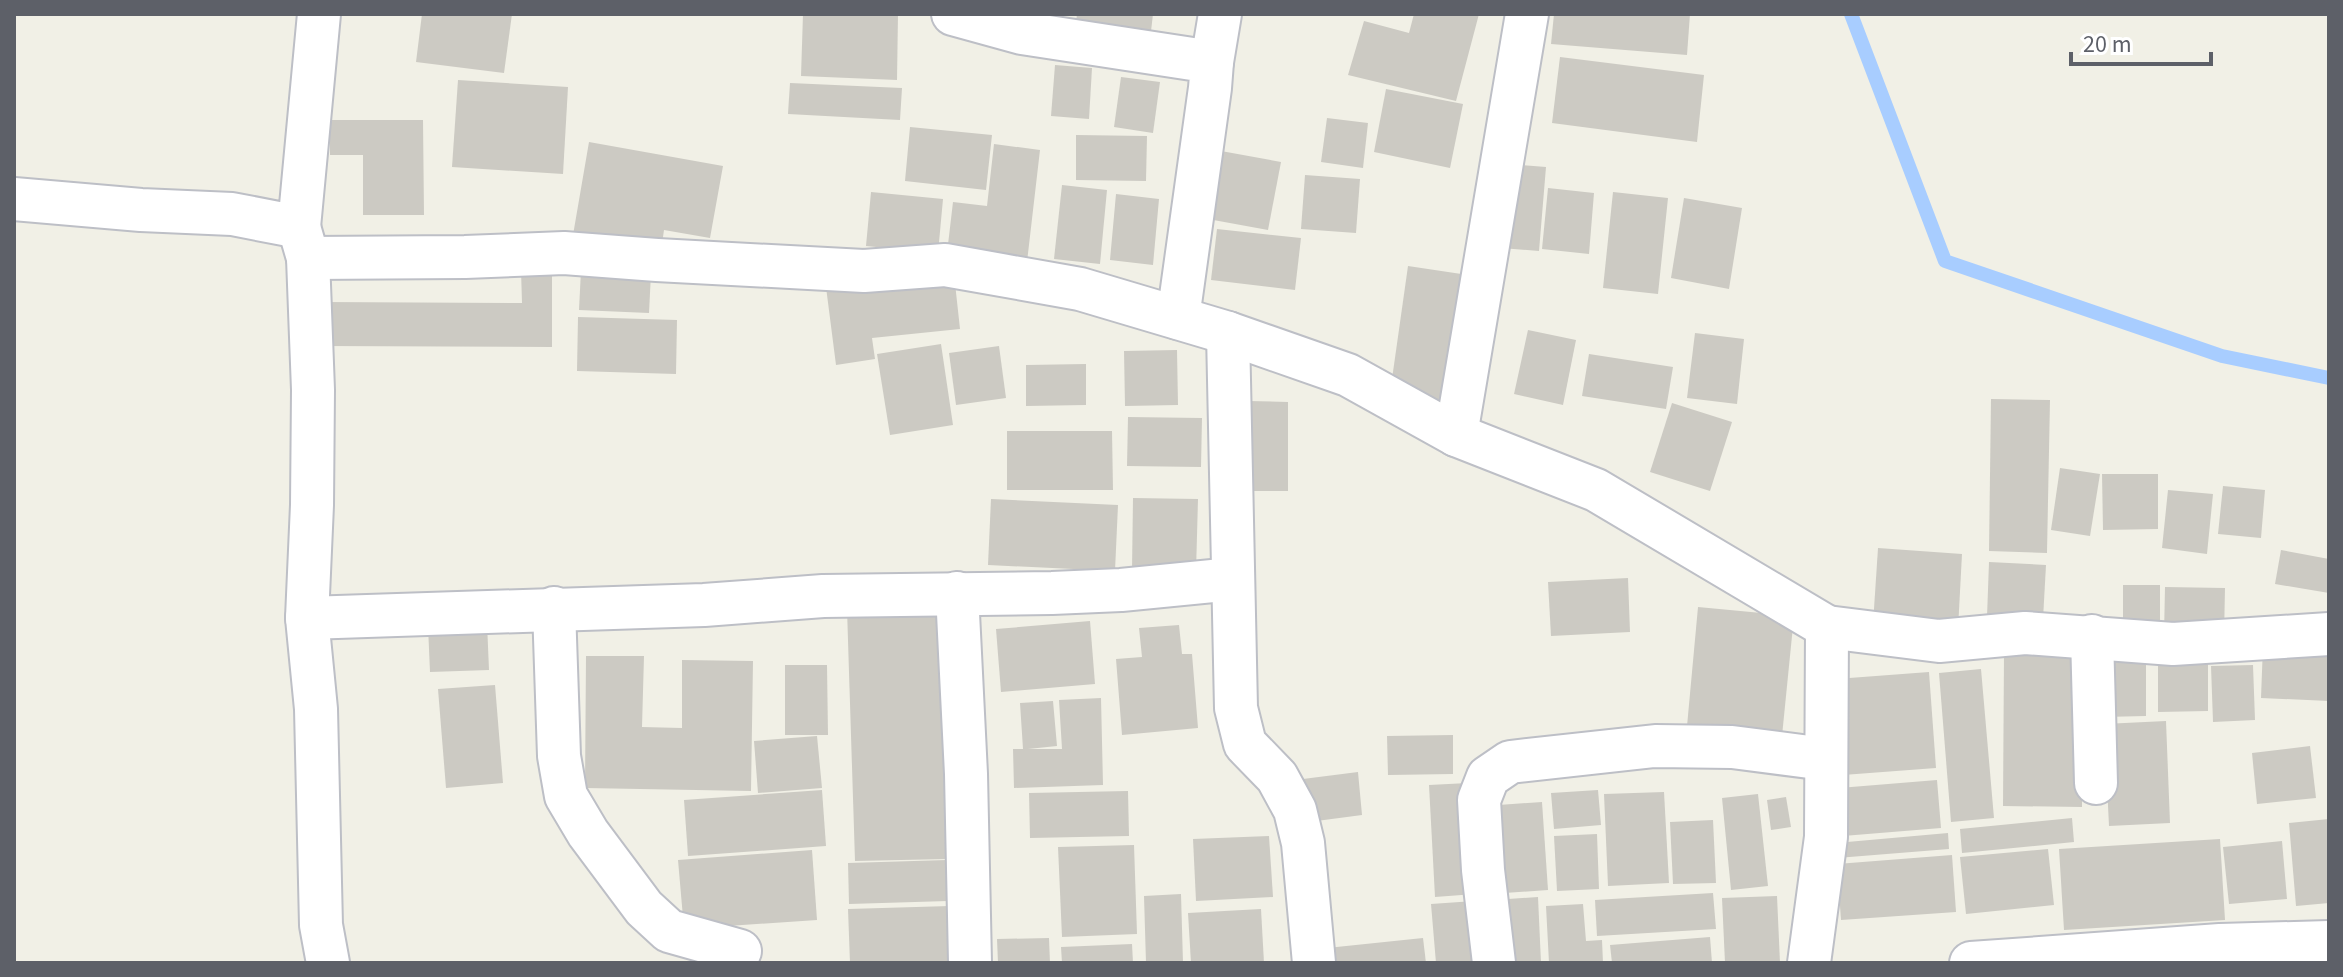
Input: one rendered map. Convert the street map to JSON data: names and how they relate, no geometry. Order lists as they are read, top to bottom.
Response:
{
  "scale_bar": "20 m"
}
